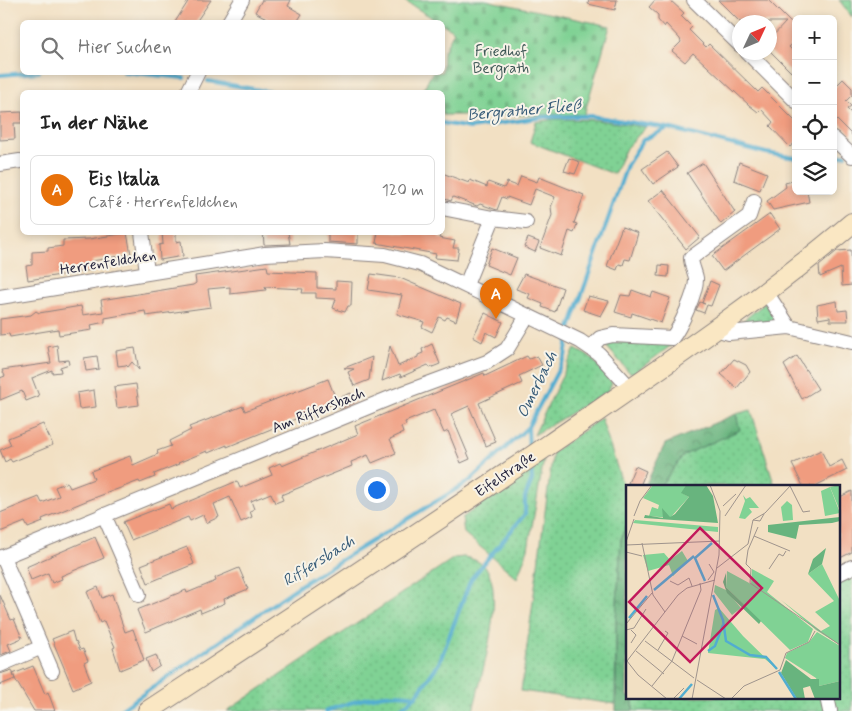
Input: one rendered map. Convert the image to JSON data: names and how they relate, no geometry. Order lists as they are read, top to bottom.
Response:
{
  "streets": {
    "main road": ["Eifelstraße"],
    "street": ["Herrenfeldchen", "Am Riffersbach"]
  },
  "crossings": [
    ["Herrenfeldchen", "Am Riffersbach"],
    ["Herrenfeldchen", "Eifelstraße"]
  ],
  "water": ["Bergrather Fließ", "Omerbach", "Riffersbach"],
  "parks": ["Friedhof Bergrath"],
  "north": "top right",
  "page": {
    "map_buttons": ["+", "−"],
    "search": "Hier suchen",
    "heading": "In der Nähe",
    "list": [
      {
        "mark": "A",
        "name": "Eis Italia",
        "note": "Café · Herrenfeldchen",
        "value": "120 m"
      }
    ],
    "pins": "A"
  }
}
